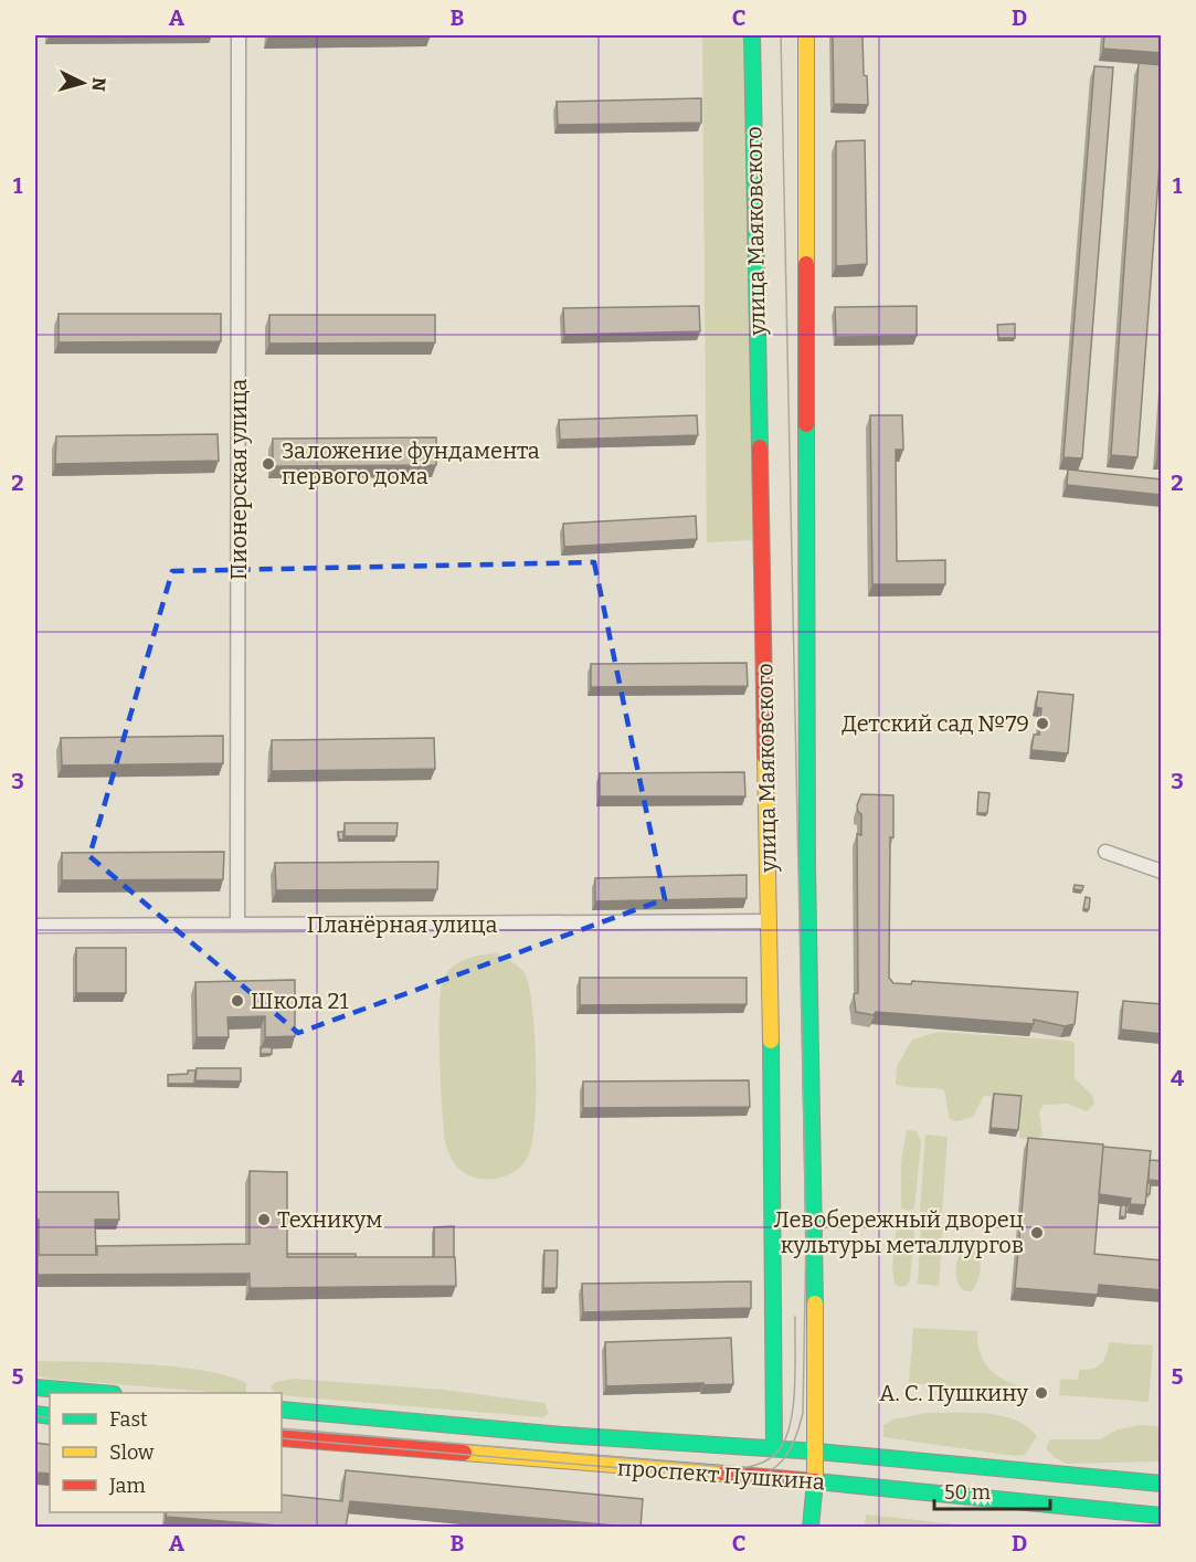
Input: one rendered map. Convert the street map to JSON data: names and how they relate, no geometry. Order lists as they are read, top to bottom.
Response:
{
  "streets": {
    "main road": ["улица Маяковского", "проспект Пушкина"],
    "street": ["Пионерская улица", "Планёрная улица"]
  },
  "crossings": [
    ["улица Маяковского", "Планёрная улица"],
    ["улица Маяковского", "проспект Пушкина"],
    ["Пионерская улица", "Планёрная улица"]
  ],
  "places": [
    "Заложение фундамента первого дома",
    "Детский сад №79",
    "Школа 21",
    "Техникум",
    "Левобережный дворец культуры металлургов",
    "А. С. Пушкину"
  ],
  "legend": ["Fast", "Slow", "Jam"],
  "scale_bar": "50 m",
  "north": "right",
  "grid": {
    "columns": [
      "A",
      "B",
      "C",
      "D"
    ],
    "rows": [
      "1",
      "2",
      "3",
      "4",
      "5"
    ]
  }
}
